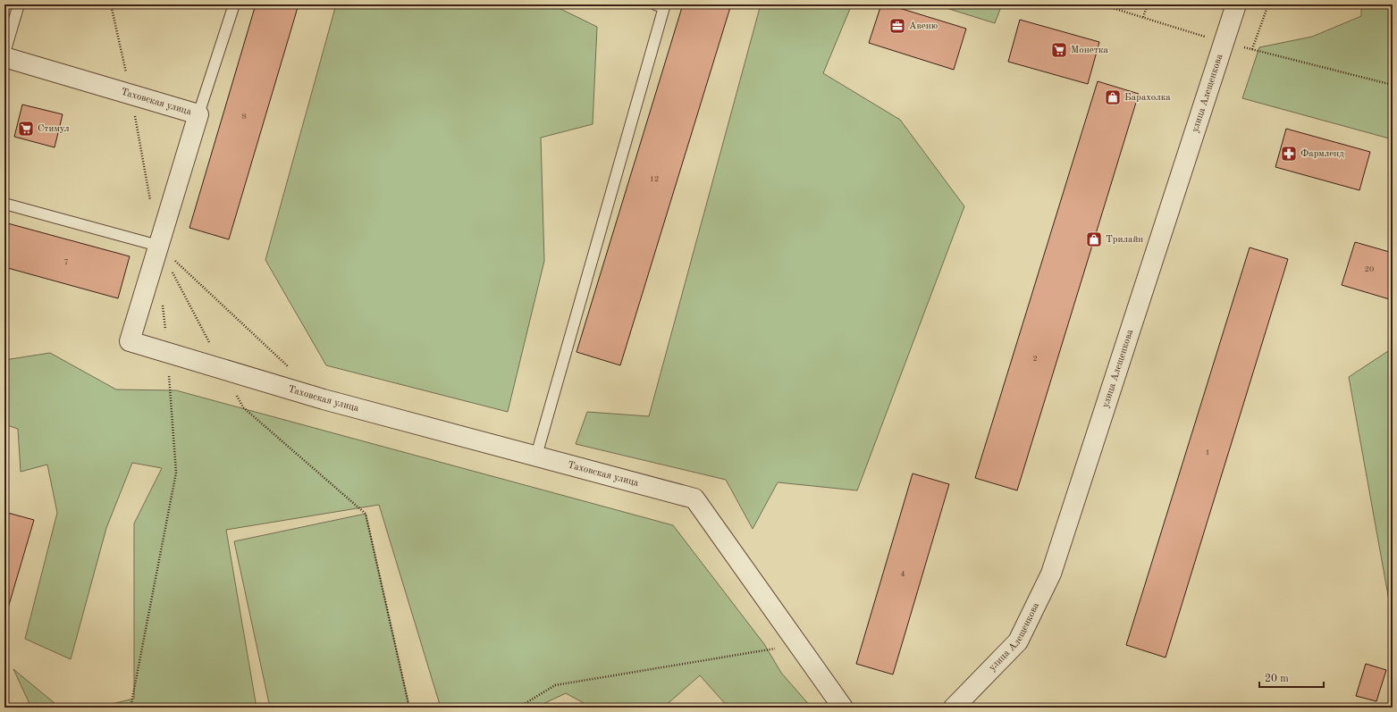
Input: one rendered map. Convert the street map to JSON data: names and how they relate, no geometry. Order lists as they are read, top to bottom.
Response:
{
  "streets": {
    "street": ["улица Алещенкова", "Таховская улица"]
  },
  "places": {
    "office": ["Авеню"],
    "supermarket": ["Монетка", "Стимул"],
    "shop": ["Барахолка", "Трилайн"],
    "pharmacy": ["Фармленд"]
  },
  "house_numbers": [
    "8",
    "12",
    "7",
    "20",
    "2",
    "1",
    "4"
  ],
  "scale_bar": "20 m"
}
